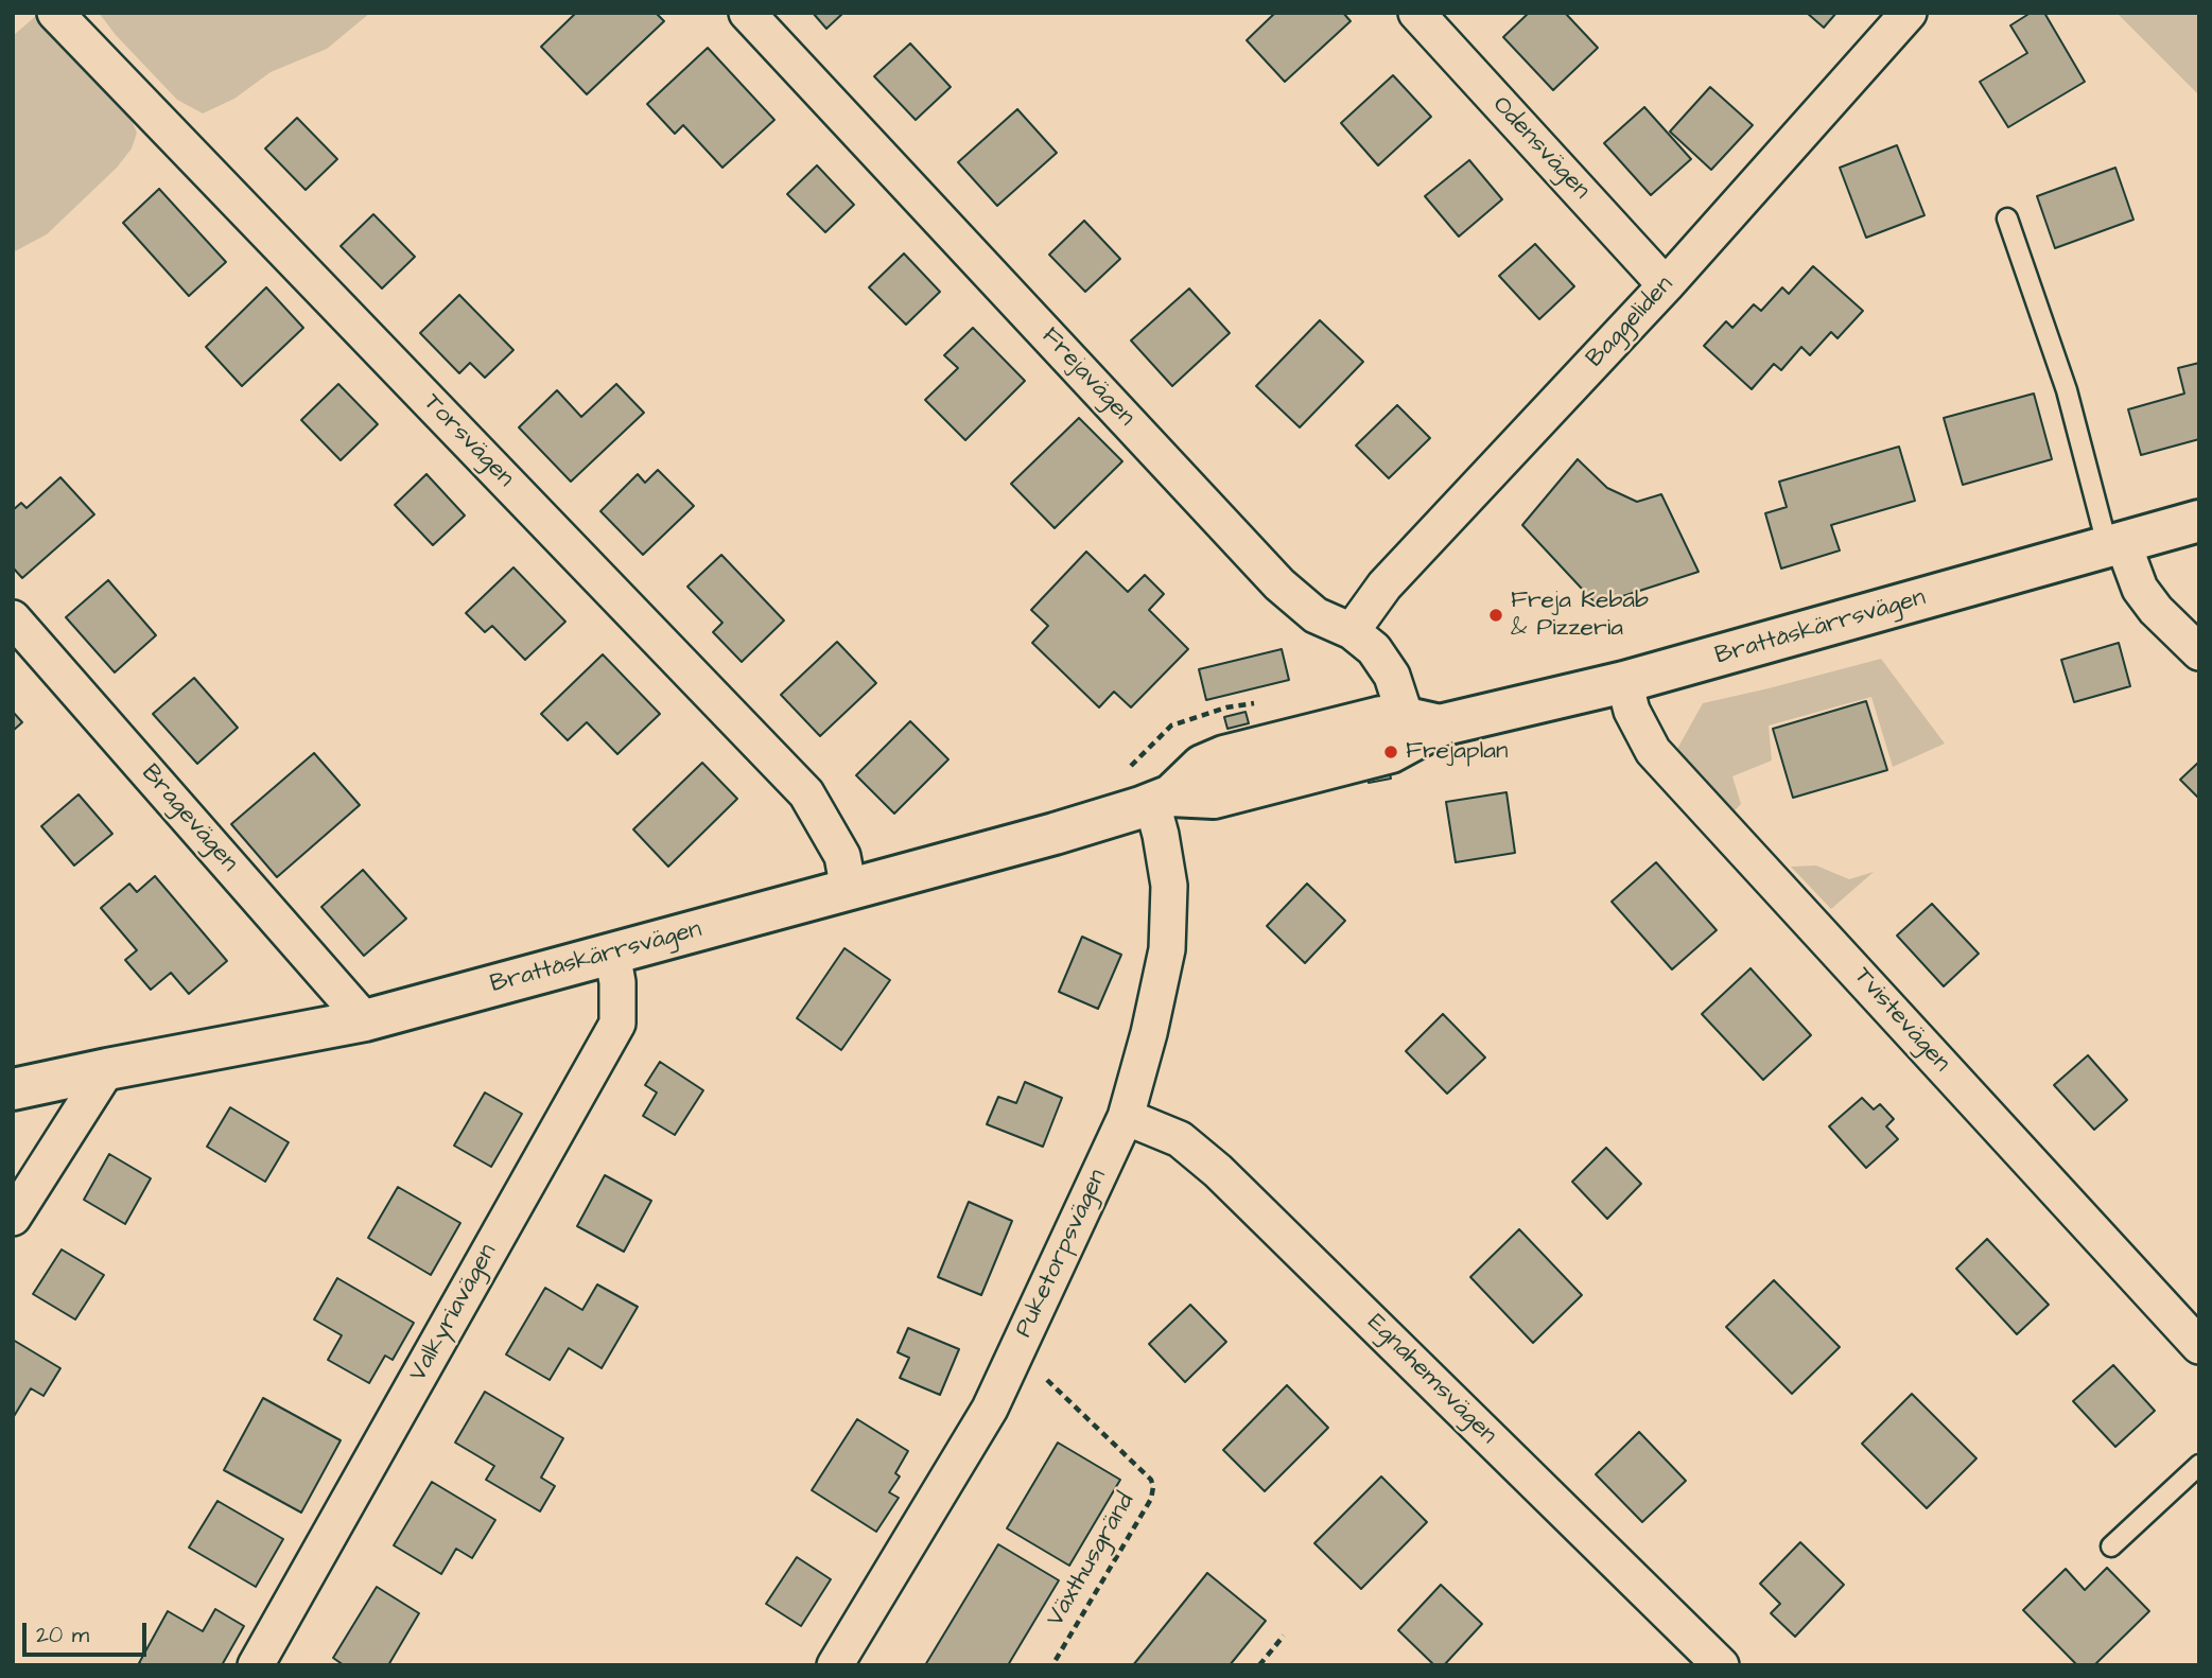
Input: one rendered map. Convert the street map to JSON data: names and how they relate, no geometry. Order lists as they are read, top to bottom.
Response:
{
  "streets": {
    "street": [
      "Odensvägen",
      "Baggeliden",
      "Frejavägen",
      "Torsvägen",
      "Brattåskärrsvägen",
      "Bragevägen",
      "Tvistevägen",
      "Puketorpsvägen",
      "Valkyriavägen",
      "Egnahemsvägen"
    ],
    "path": ["Växthusgränd"]
  },
  "crossings": [
    ["Odensvägen", "Baggeliden"],
    ["Baggeliden", "Frejavägen"],
    ["Frejavägen", "Brattåskärrsvägen"],
    ["Torsvägen", "Brattåskärrsvägen"],
    ["Brattåskärrsvägen", "Bragevägen"],
    ["Brattåskärrsvägen", "Tvistevägen"],
    ["Brattåskärrsvägen", "Puketorpsvägen"],
    ["Brattåskärrsvägen", "Valkyriavägen"],
    ["Puketorpsvägen", "Egnahemsvägen"],
    ["Puketorpsvägen", "Växthusgränd"]
  ],
  "places": ["Freja Kebab & Pizzeria", "Frejaplan"],
  "scale_bar": "20 m"
}
